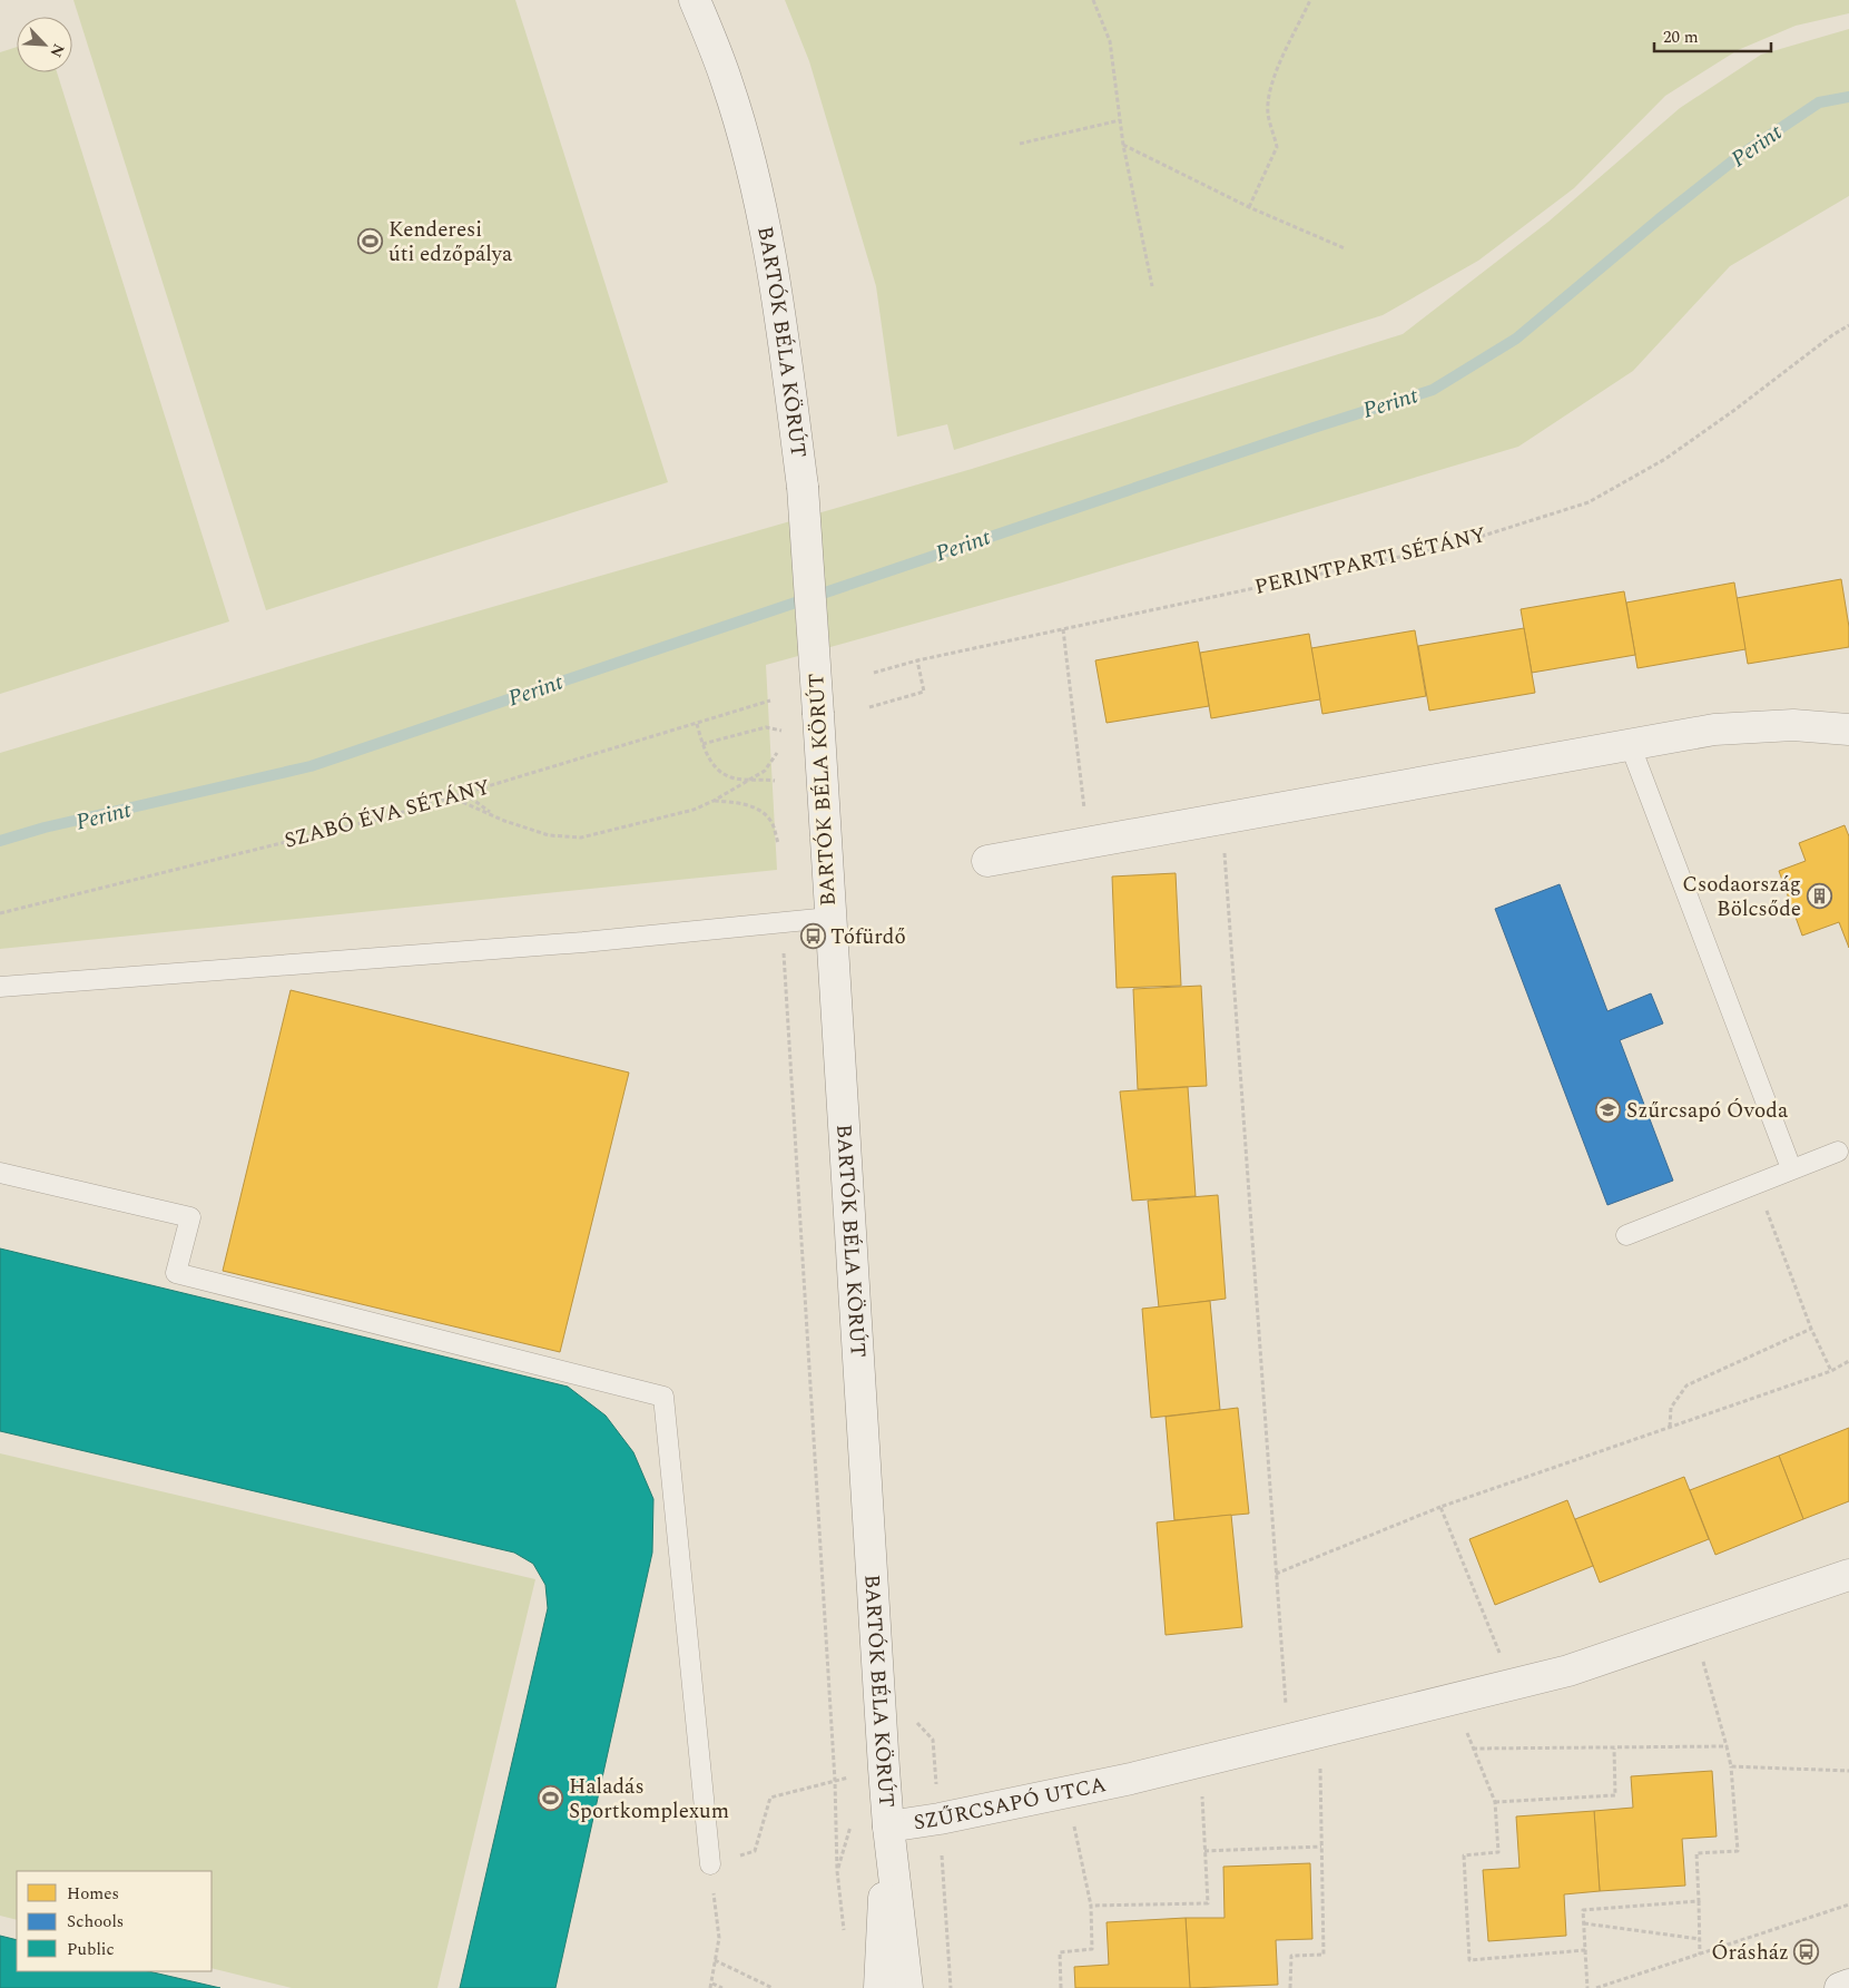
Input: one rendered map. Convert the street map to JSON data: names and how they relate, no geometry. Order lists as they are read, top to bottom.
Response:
{
  "streets": {
    "street": ["BARTÓK BÉLA KÖRÚT", "SZŰRCSAPÓ UTCA"],
    "path": ["PERINTPARTI SÉTÁNY", "SZABÓ ÉVA SÉTÁNY"]
  },
  "crossings": [
    ["BARTÓK BÉLA KÖRÚT", "SZŰRCSAPÓ UTCA"]
  ],
  "water": ["Perint"],
  "places": {
    "sports": ["Kenderesi úti edzőpálya", "Haladás Sportkomplexum"],
    "building": ["Csodaország Bölcsőde"],
    "bus stop": ["Tófürdő", "Órásház"],
    "school or university": ["Szűrcsapó Óvoda"]
  },
  "legend": ["Homes", "Schools", "Public"],
  "scale_bar": "20 m",
  "north": "bottom right"
}
